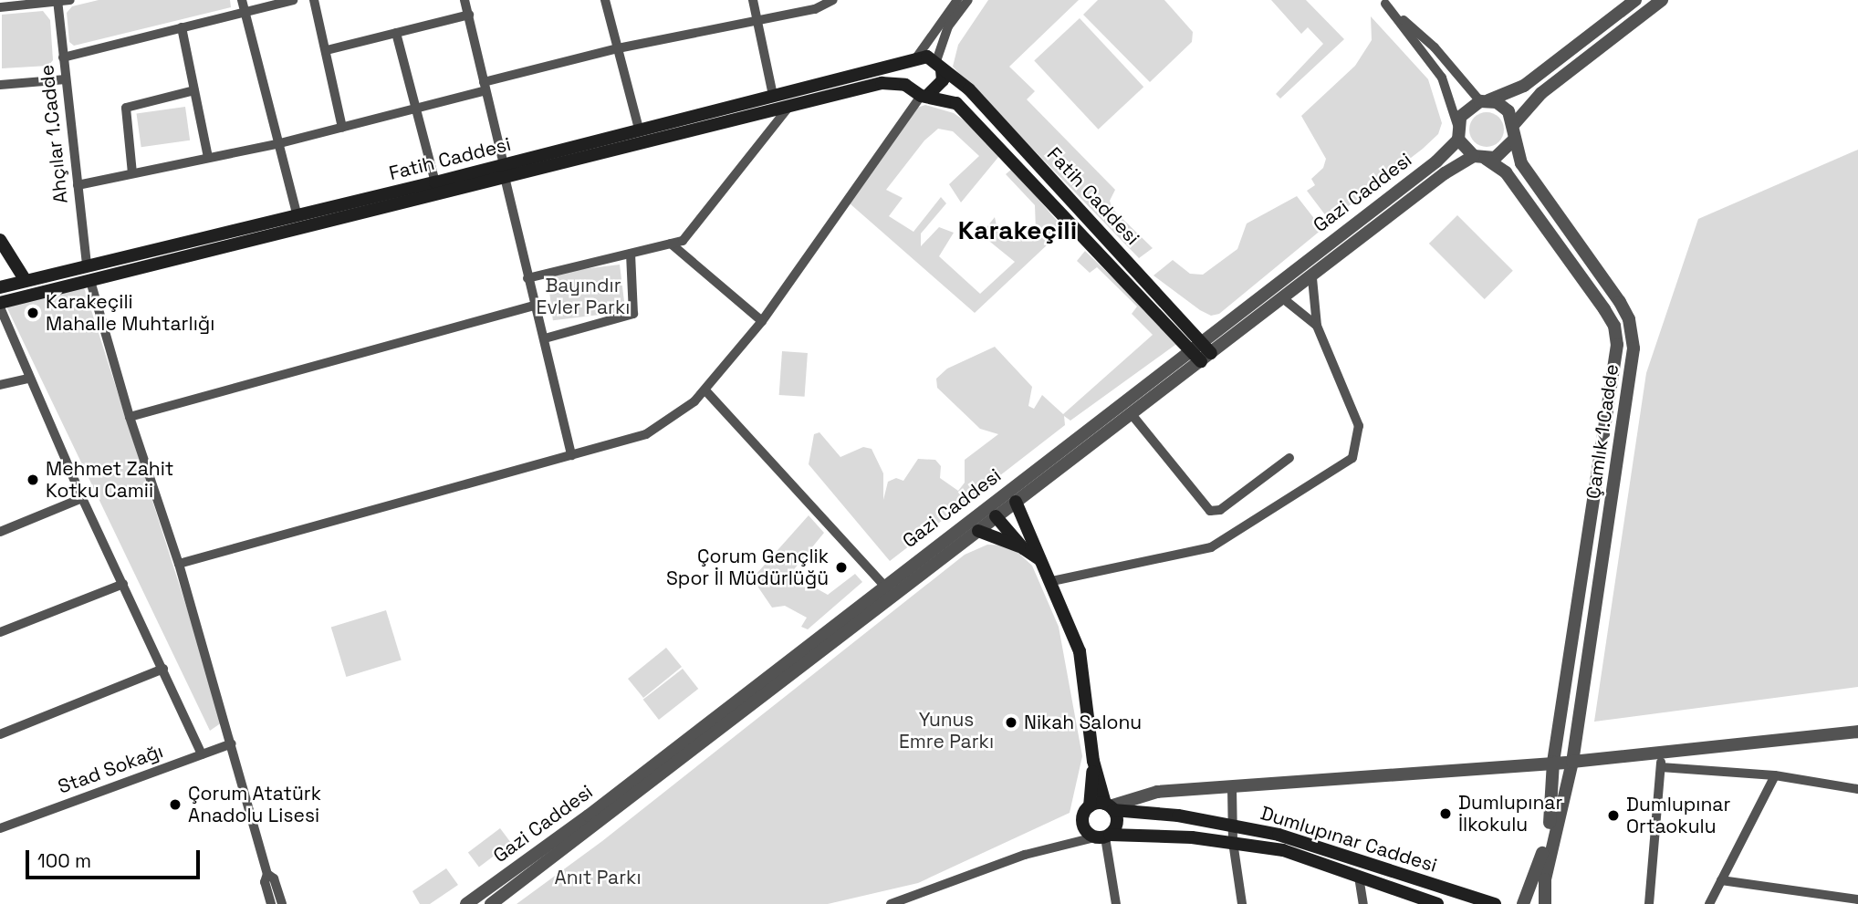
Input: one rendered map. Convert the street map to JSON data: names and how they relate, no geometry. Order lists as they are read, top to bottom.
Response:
{
  "streets": {
    "main road": ["Fatih Caddesi", "Dumlupınar Caddesi"],
    "street": [
      "Ahçılar 1.Cadde",
      "Gazi Caddesi",
      "Çamlık 1.Cadde",
      "Stad Sokağı"
    ]
  },
  "crossings": [
    ["Ahçılar 1.Cadde", "Fatih Caddesi"],
    ["Fatih Caddesi", "Gazi Caddesi"],
    ["Gazi Caddesi", "Çamlık 1.Cadde"]
  ],
  "districts": ["Karakeçili"],
  "parks": ["Bayındır Evler Parkı", "Yunus Emre Parkı", "Anıt Parkı"],
  "places": [
    "Karakeçili Mahalle Muhtarlığı",
    "Mehmet Zahit Kotku Camii",
    "Çorum Gençlik Spor İl Müdürlüğü",
    "Nikah Salonu",
    "Çorum Atatürk Anadolu Lisesi",
    "Dumlupınar İlkokulu",
    "Dumlupınar Ortaokulu"
  ],
  "scale_bar": "100 m"
}
